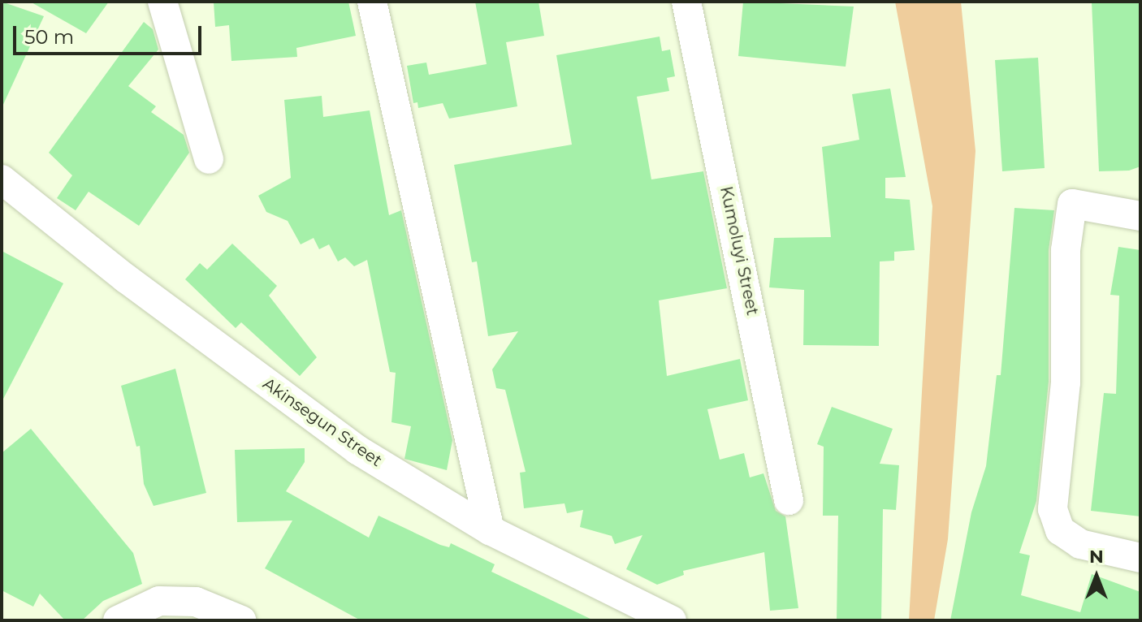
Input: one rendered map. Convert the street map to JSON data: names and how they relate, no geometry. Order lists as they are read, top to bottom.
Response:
{
  "streets": {
    "street": ["Kumoluyi Street", "Akinsegun Street"]
  },
  "scale_bar": "50 m",
  "north": "top"
}
